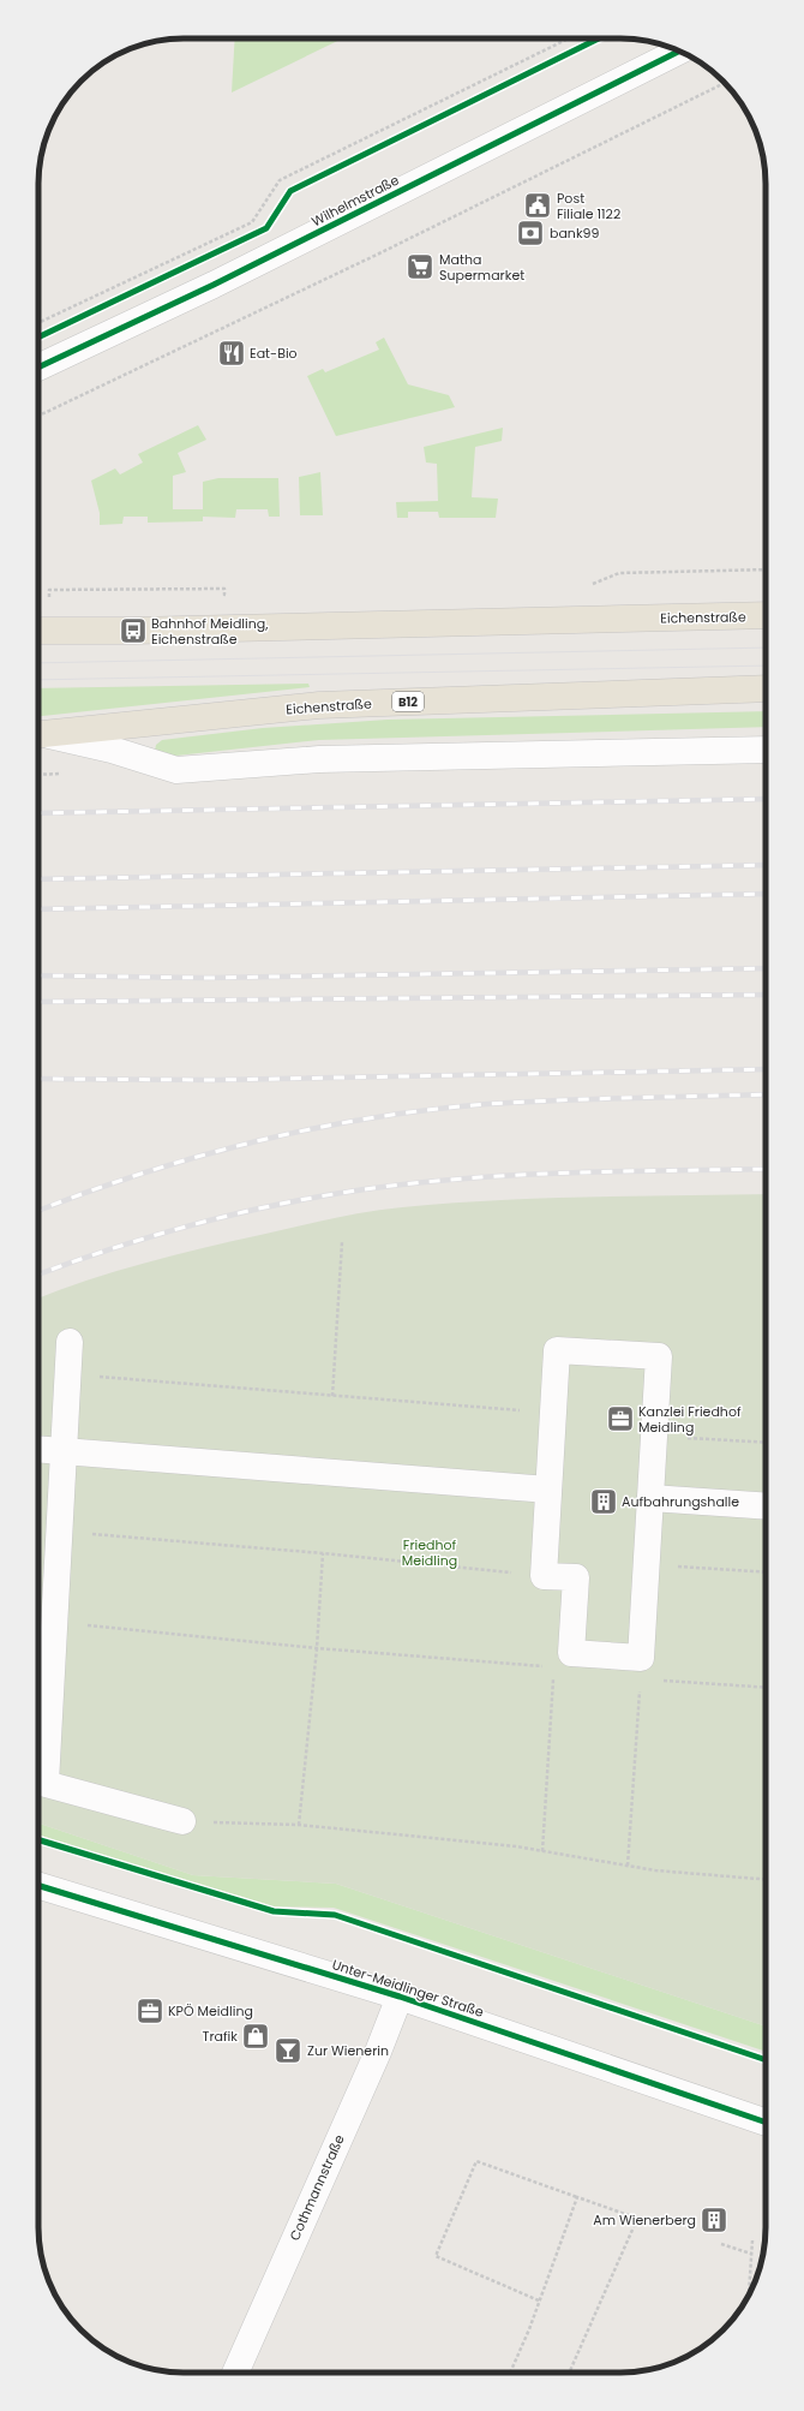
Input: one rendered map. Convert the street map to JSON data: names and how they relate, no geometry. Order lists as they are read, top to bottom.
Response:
{
  "streets": {
    "main road": ["Eichenstraße", "B12"],
    "street": ["Wilhelmstraße", "Unter-Meidlinger Straße", "Cothmannstraße"]
  },
  "crossings": [
    ["Unter-Meidlinger Straße", "Cothmannstraße"]
  ],
  "parks": ["Friedhof Meidling"],
  "places": {
    "public building": ["Post Filiale 1122"],
    "bank": ["bank99"],
    "supermarket": ["Matha Supermarket"],
    "restaurant": ["Eat-Bio"],
    "bus stop": ["Bahnhof Meidling, Eichenstraße"],
    "office": ["Kanzlei Friedhof Meidling", "KPÖ Meidling"],
    "building": ["Aufbahrungshalle", "Am Wienerberg"],
    "shop": ["Trafik"],
    "bar": ["Zur Wienerin"]
  }
}
